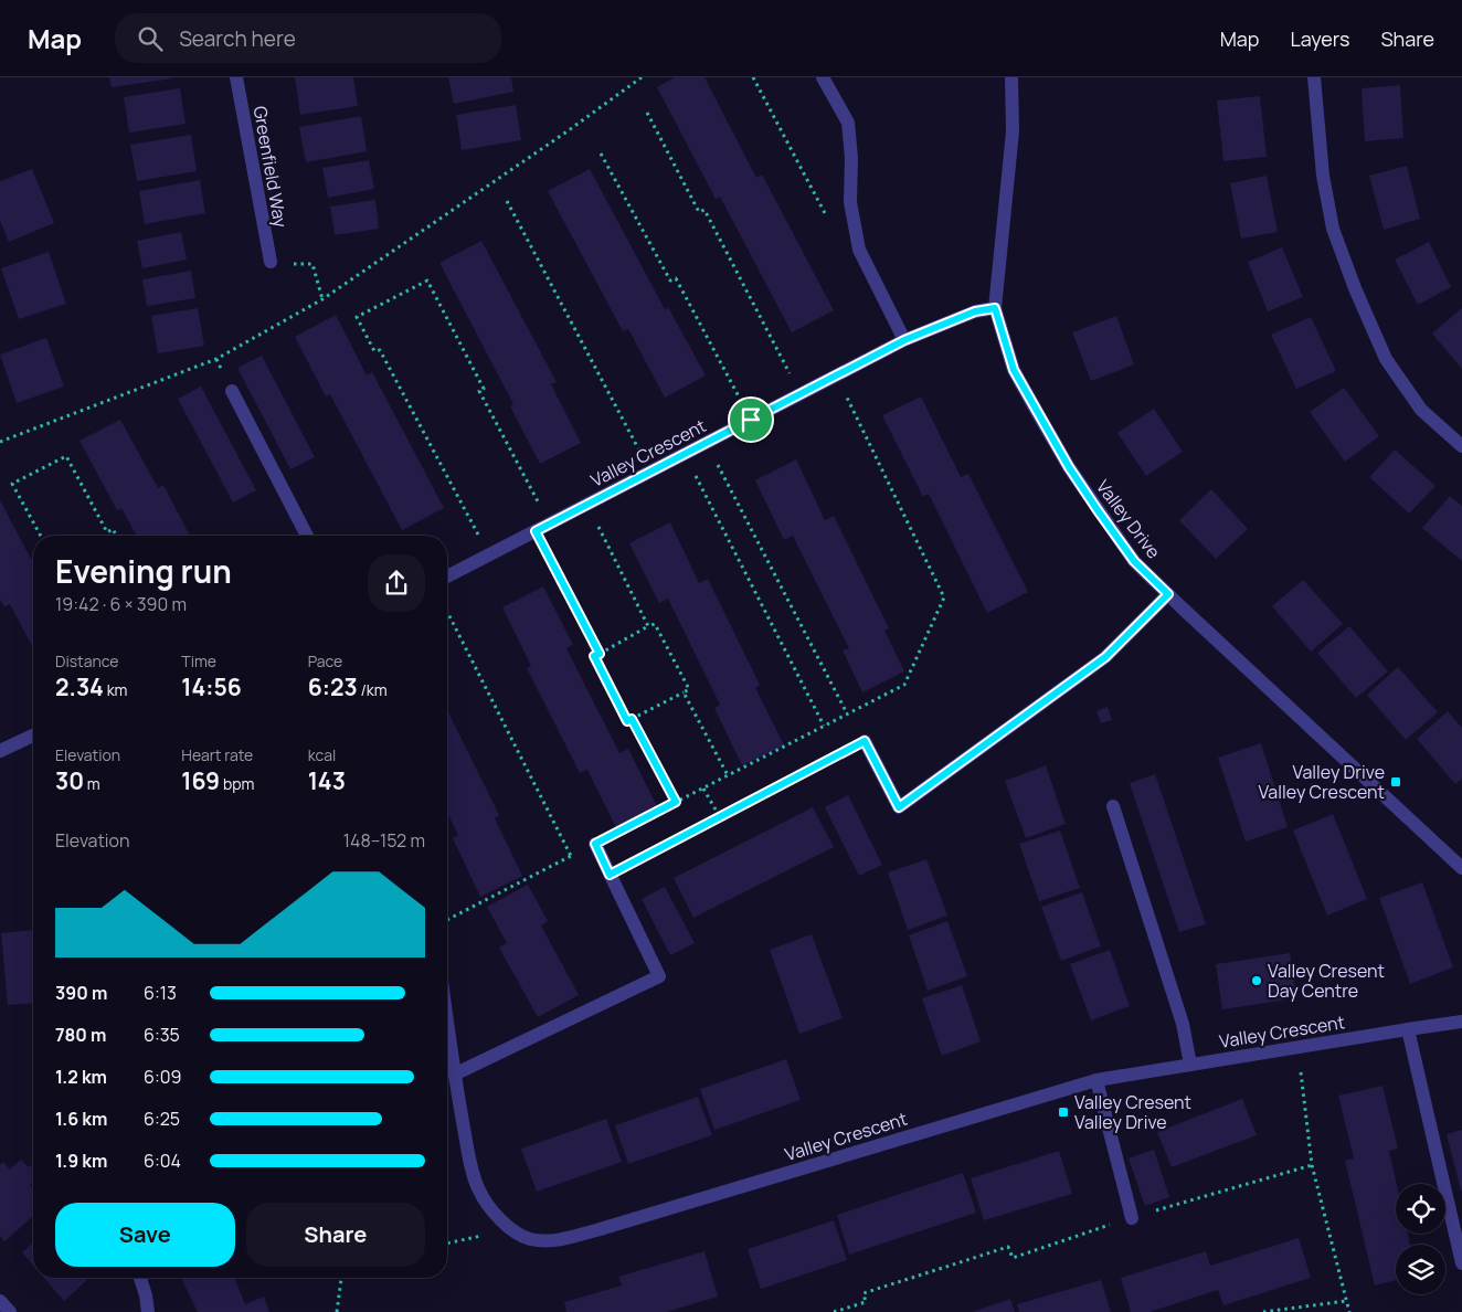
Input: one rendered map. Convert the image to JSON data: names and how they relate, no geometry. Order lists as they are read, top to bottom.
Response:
{
  "streets": {
    "street": ["Greenfield Way", "Valley Crescent", "Valley Drive"]
  },
  "crossings": [
    ["Valley Crescent", "Valley Drive"]
  ],
  "places": {
    "transit": ["Valley Drive Valley Crescent", "Valley Cresent Valley Drive"],
    "other": ["Valley Cresent Day Centre"]
  },
  "page": {
    "header": "Map",
    "search": "Search here",
    "nav": ["Map", "Layers", "Share"],
    "heading": ["Evening run", "19:42 · 6 × 390 m"],
    "stats": [
      ["Distance", "2.34 km"],
      ["Time", "14:56"],
      ["Pace", "6:23 /km"],
      ["Elevation", "30 m"],
      ["Heart rate", "169 bpm"],
      ["kcal", "143"]
    ],
    "chart": ["Elevation", "148–152 m"],
    "list": [
      {
        "name": "390 m",
        "note": "6:13"
      },
      {
        "name": "780 m",
        "note": "6:35"
      },
      {
        "name": "1.2 km",
        "note": "6:09"
      },
      {
        "name": "1.6 km",
        "note": "6:25"
      },
      {
        "name": "1.9 km",
        "note": "6:04"
      }
    ],
    "buttons": ["Save", "Share"]
  }
}
